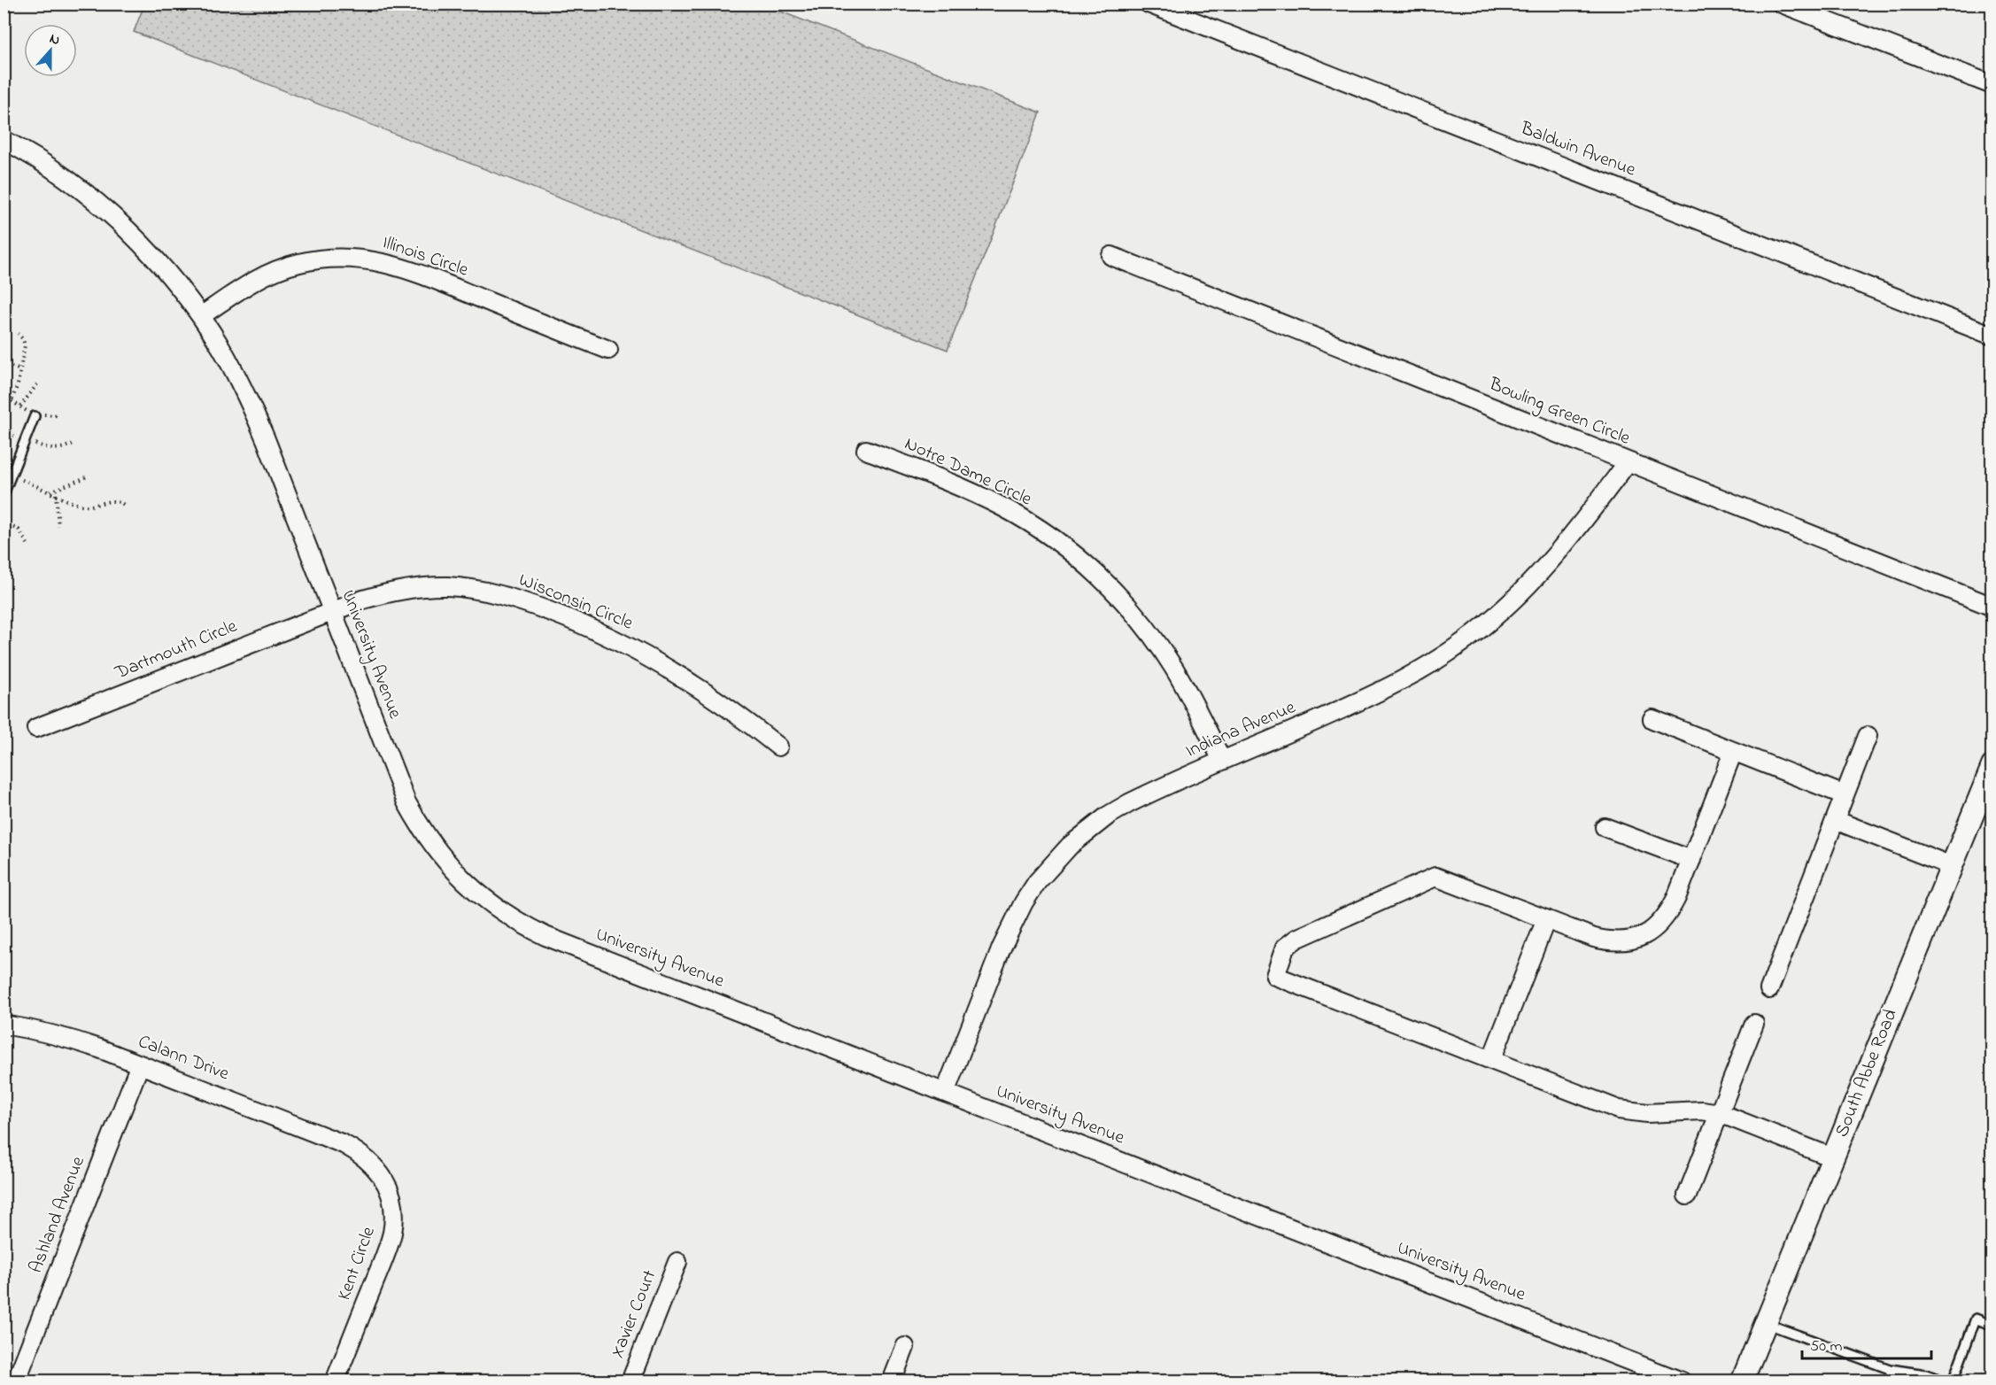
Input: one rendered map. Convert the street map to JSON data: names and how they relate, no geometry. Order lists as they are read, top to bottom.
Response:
{
  "streets": {
    "street": [
      "Baldwin Avenue",
      "Illinois Circle",
      "Bowling Green Circle",
      "Notre Dame Circle",
      "Wisconsin Circle",
      "Dartmouth Circle",
      "University Avenue",
      "Indiana Avenue",
      "Calann Drive",
      "South Abbe Road",
      "Ashland Avenue",
      "Kent Circle",
      "Xavier Court"
    ]
  },
  "crossings": [
    ["Illinois Circle", "University Avenue"],
    ["Bowling Green Circle", "Indiana Avenue"],
    ["Notre Dame Circle", "Indiana Avenue"],
    ["Wisconsin Circle", "Dartmouth Circle"],
    ["Wisconsin Circle", "University Avenue"],
    ["Dartmouth Circle", "University Avenue"],
    ["University Avenue", "Indiana Avenue"],
    ["Calann Drive", "Ashland Avenue"],
    ["Calann Drive", "Kent Circle"]
  ],
  "scale_bar": "50 m",
  "north": "top"
}
